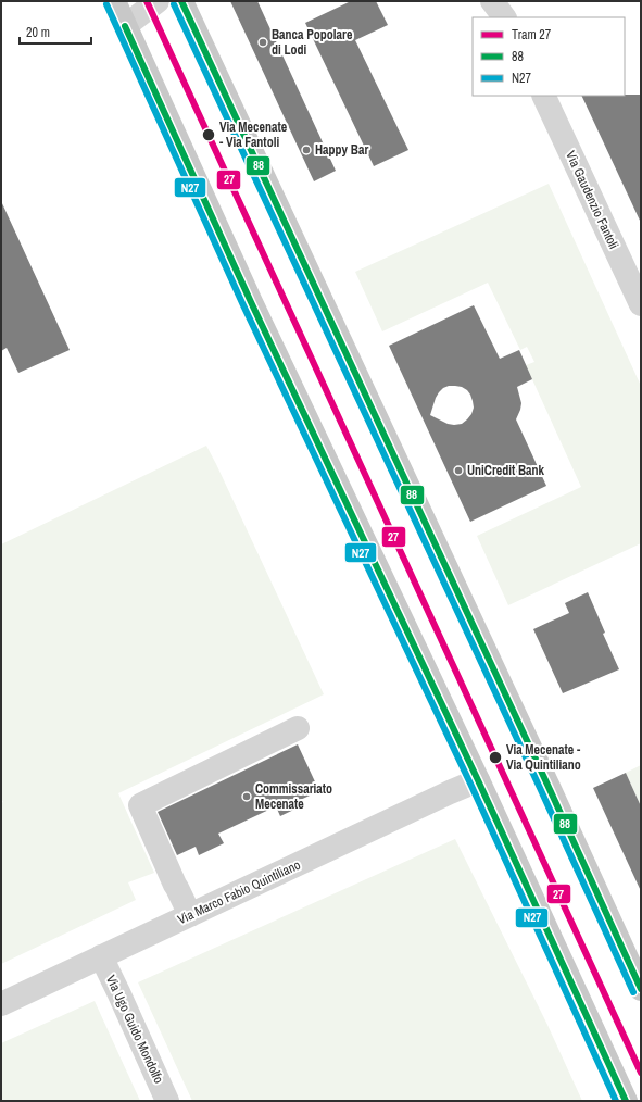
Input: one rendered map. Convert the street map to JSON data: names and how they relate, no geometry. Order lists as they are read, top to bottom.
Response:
{
  "streets": {
    "street": ["Via Gaudenzio Fantoli", "Via Marco Fabio Quintiliano", "Via Ugo Guido Mondolfo"]
  },
  "crossings": [
    ["Via Marco Fabio Quintiliano", "Via Ugo Guido Mondolfo"]
  ],
  "places": [
    "Banca Popolare di Lodi",
    "Via Mecenate - Via Fantoli",
    "Happy Bar",
    "UniCredit Bank",
    "Via Mecenate - Via Quintiliano",
    "Commissariato Mecenate"
  ],
  "lines": ["tram line 27", "transit line 88", "transit line N27"],
  "legend": ["Tram 27", "88", "N27"],
  "scale_bar": "20 m"
}
